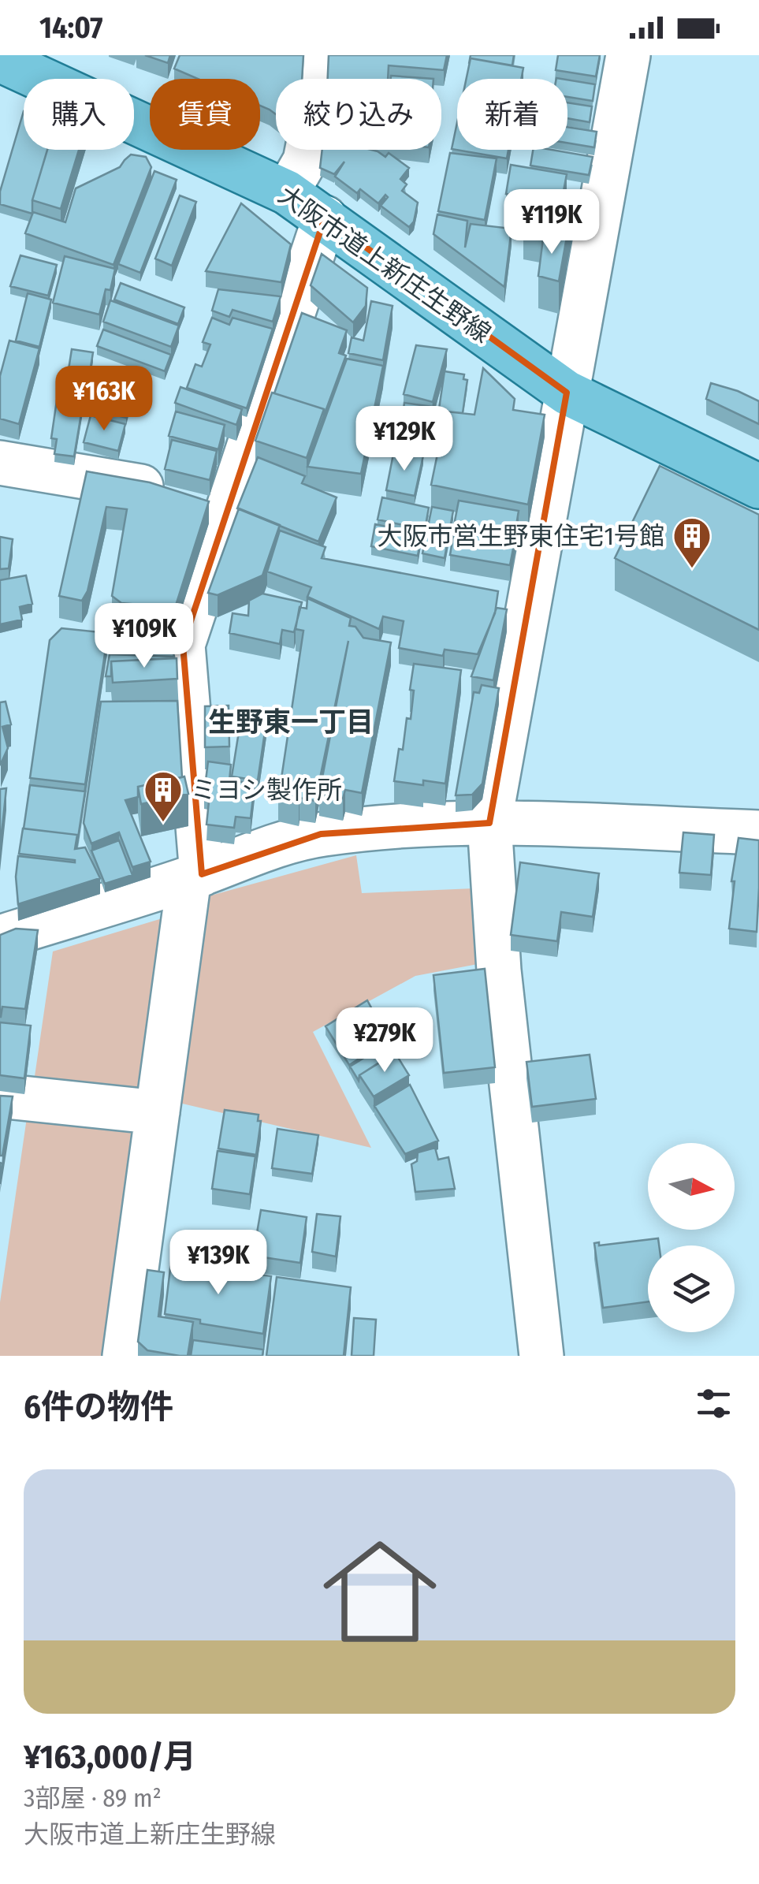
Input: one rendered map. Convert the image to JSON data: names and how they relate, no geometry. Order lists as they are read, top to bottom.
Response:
{
  "streets": {
    "main road": ["大阪市道上新庄生野線"]
  },
  "districts": ["生野東一丁目"],
  "places": {
    "building": ["大阪市営生野東住宅1号館", "ミヨシ製作所"]
  },
  "north": "right",
  "page": {
    "status": "14:07",
    "chip": [
      "購入",
      "賃貸",
      "絞り込み",
      "新着"
    ],
    "price": [
      "¥119K",
      "¥163K",
      "¥129K",
      "¥109K",
      "¥279K",
      "¥139K"
    ],
    "heading": "6件の物件",
    "list": [
      {
        "name": "¥163,000/月",
        "note": "3部屋 · 89 m² · 大阪市道上新庄生野線"
      }
    ]
  }
}
